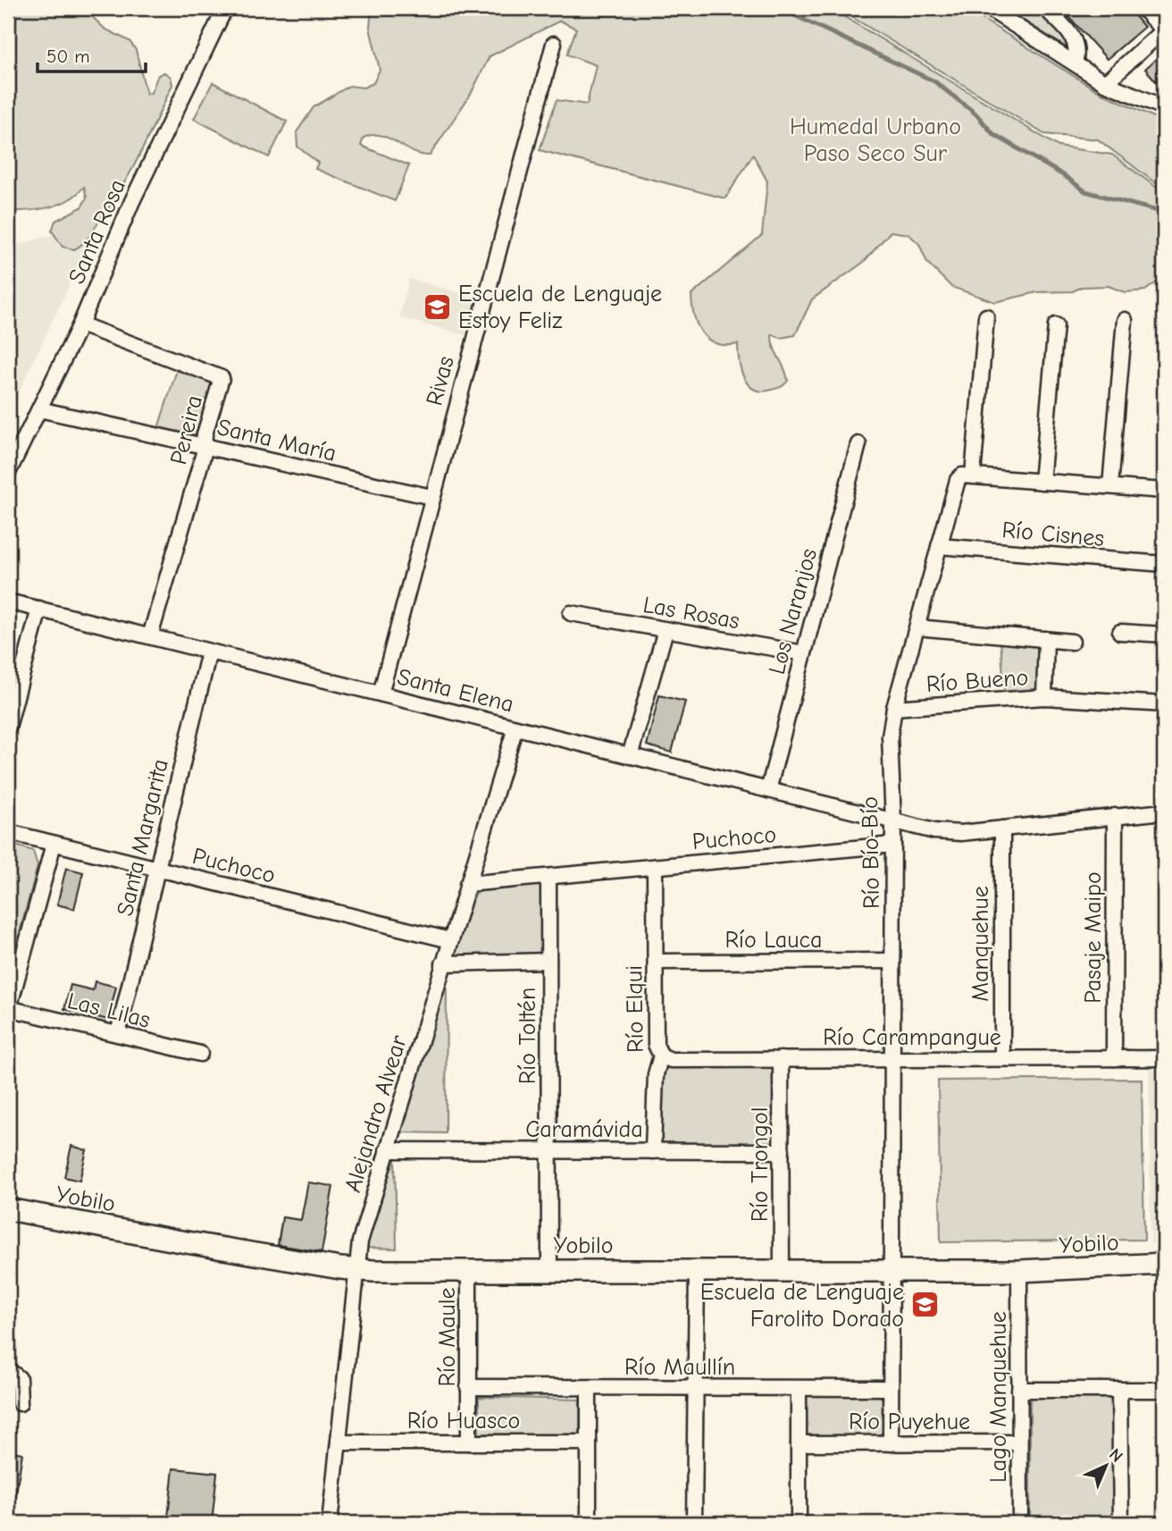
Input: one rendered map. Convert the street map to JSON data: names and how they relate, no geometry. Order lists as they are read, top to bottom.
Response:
{
  "streets": {
    "main road": ["Yobilo"],
    "street": [
      "Santa Rosa",
      "Rivas",
      "Pereira",
      "Santa María",
      "Río Cisnes",
      "Los Naranjos",
      "Las Rosas",
      "Río Bueno",
      "Santa Elena",
      "Santa Margarita",
      "Puchoco",
      "Río Bío-Bío",
      "Pasaje Maipo",
      "Río Lauca",
      "Manquehue",
      "Río Elqui",
      "Las Lilas",
      "Río Toltén",
      "Río Carampangue",
      "Alejandro Alvear",
      "Caramávida",
      "Río Trongol",
      "Río Maule",
      "Río Maullín",
      "Lago Manquehue",
      "Río Huasco",
      "Río Puyehue"
    ]
  },
  "crossings": [
    ["Santa Rosa", "Pereira"],
    ["Santa Rosa", "Santa María"],
    ["Rivas", "Santa María"],
    ["Rivas", "Santa Elena"],
    ["Pereira", "Santa María"],
    ["Pereira", "Santa Elena"],
    ["Río Cisnes", "Río Bío-Bío"],
    ["Los Naranjos", "Las Rosas"],
    ["Los Naranjos", "Santa Elena"],
    ["Río Bueno", "Río Bío-Bío"],
    ["Santa Elena", "Santa Margarita"],
    ["Santa Elena", "Río Bío-Bío"],
    ["Santa Elena", "Alejandro Alvear"],
    ["Santa Margarita", "Puchoco"],
    ["Santa Margarita", "Las Lilas"],
    ["Puchoco", "Río Bío-Bío"],
    ["Puchoco", "Río Elqui"],
    ["Puchoco", "Río Toltén"],
    ["Puchoco", "Alejandro Alvear"],
    ["Río Bío-Bío", "Río Lauca"],
    ["Río Bío-Bío", "Río Carampangue"],
    ["Río Bío-Bío", "Yobilo"],
    ["Río Bío-Bío", "Río Maullín"],
    ["Río Bío-Bío", "Río Puyehue"],
    ["Pasaje Maipo", "Río Carampangue"],
    ["Río Lauca", "Río Elqui"],
    ["Manquehue", "Río Carampangue"],
    ["Río Elqui", "Río Carampangue"],
    ["Río Elqui", "Caramávida"],
    ["Río Toltén", "Caramávida"],
    ["Río Toltén", "Yobilo"],
    ["Río Carampangue", "Río Trongol"],
    ["Alejandro Alvear", "Caramávida"],
    ["Alejandro Alvear", "Yobilo"],
    ["Alejandro Alvear", "Río Huasco"],
    ["Caramávida", "Río Trongol"],
    ["Río Trongol", "Yobilo"],
    ["Yobilo", "Río Maule"],
    ["Yobilo", "Lago Manquehue"],
    ["Río Maule", "Río Maullín"],
    ["Río Maule", "Río Huasco"],
    ["Lago Manquehue", "Río Puyehue"]
  ],
  "parks": ["Humedal Urbano Paso Seco Sur"],
  "places": {
    "school or university": ["Escuela de Lenguaje Estoy Feliz", "Escuela de Lenguaje Farolito Dorado"]
  },
  "scale_bar": "50 m",
  "north": "top right"
}
